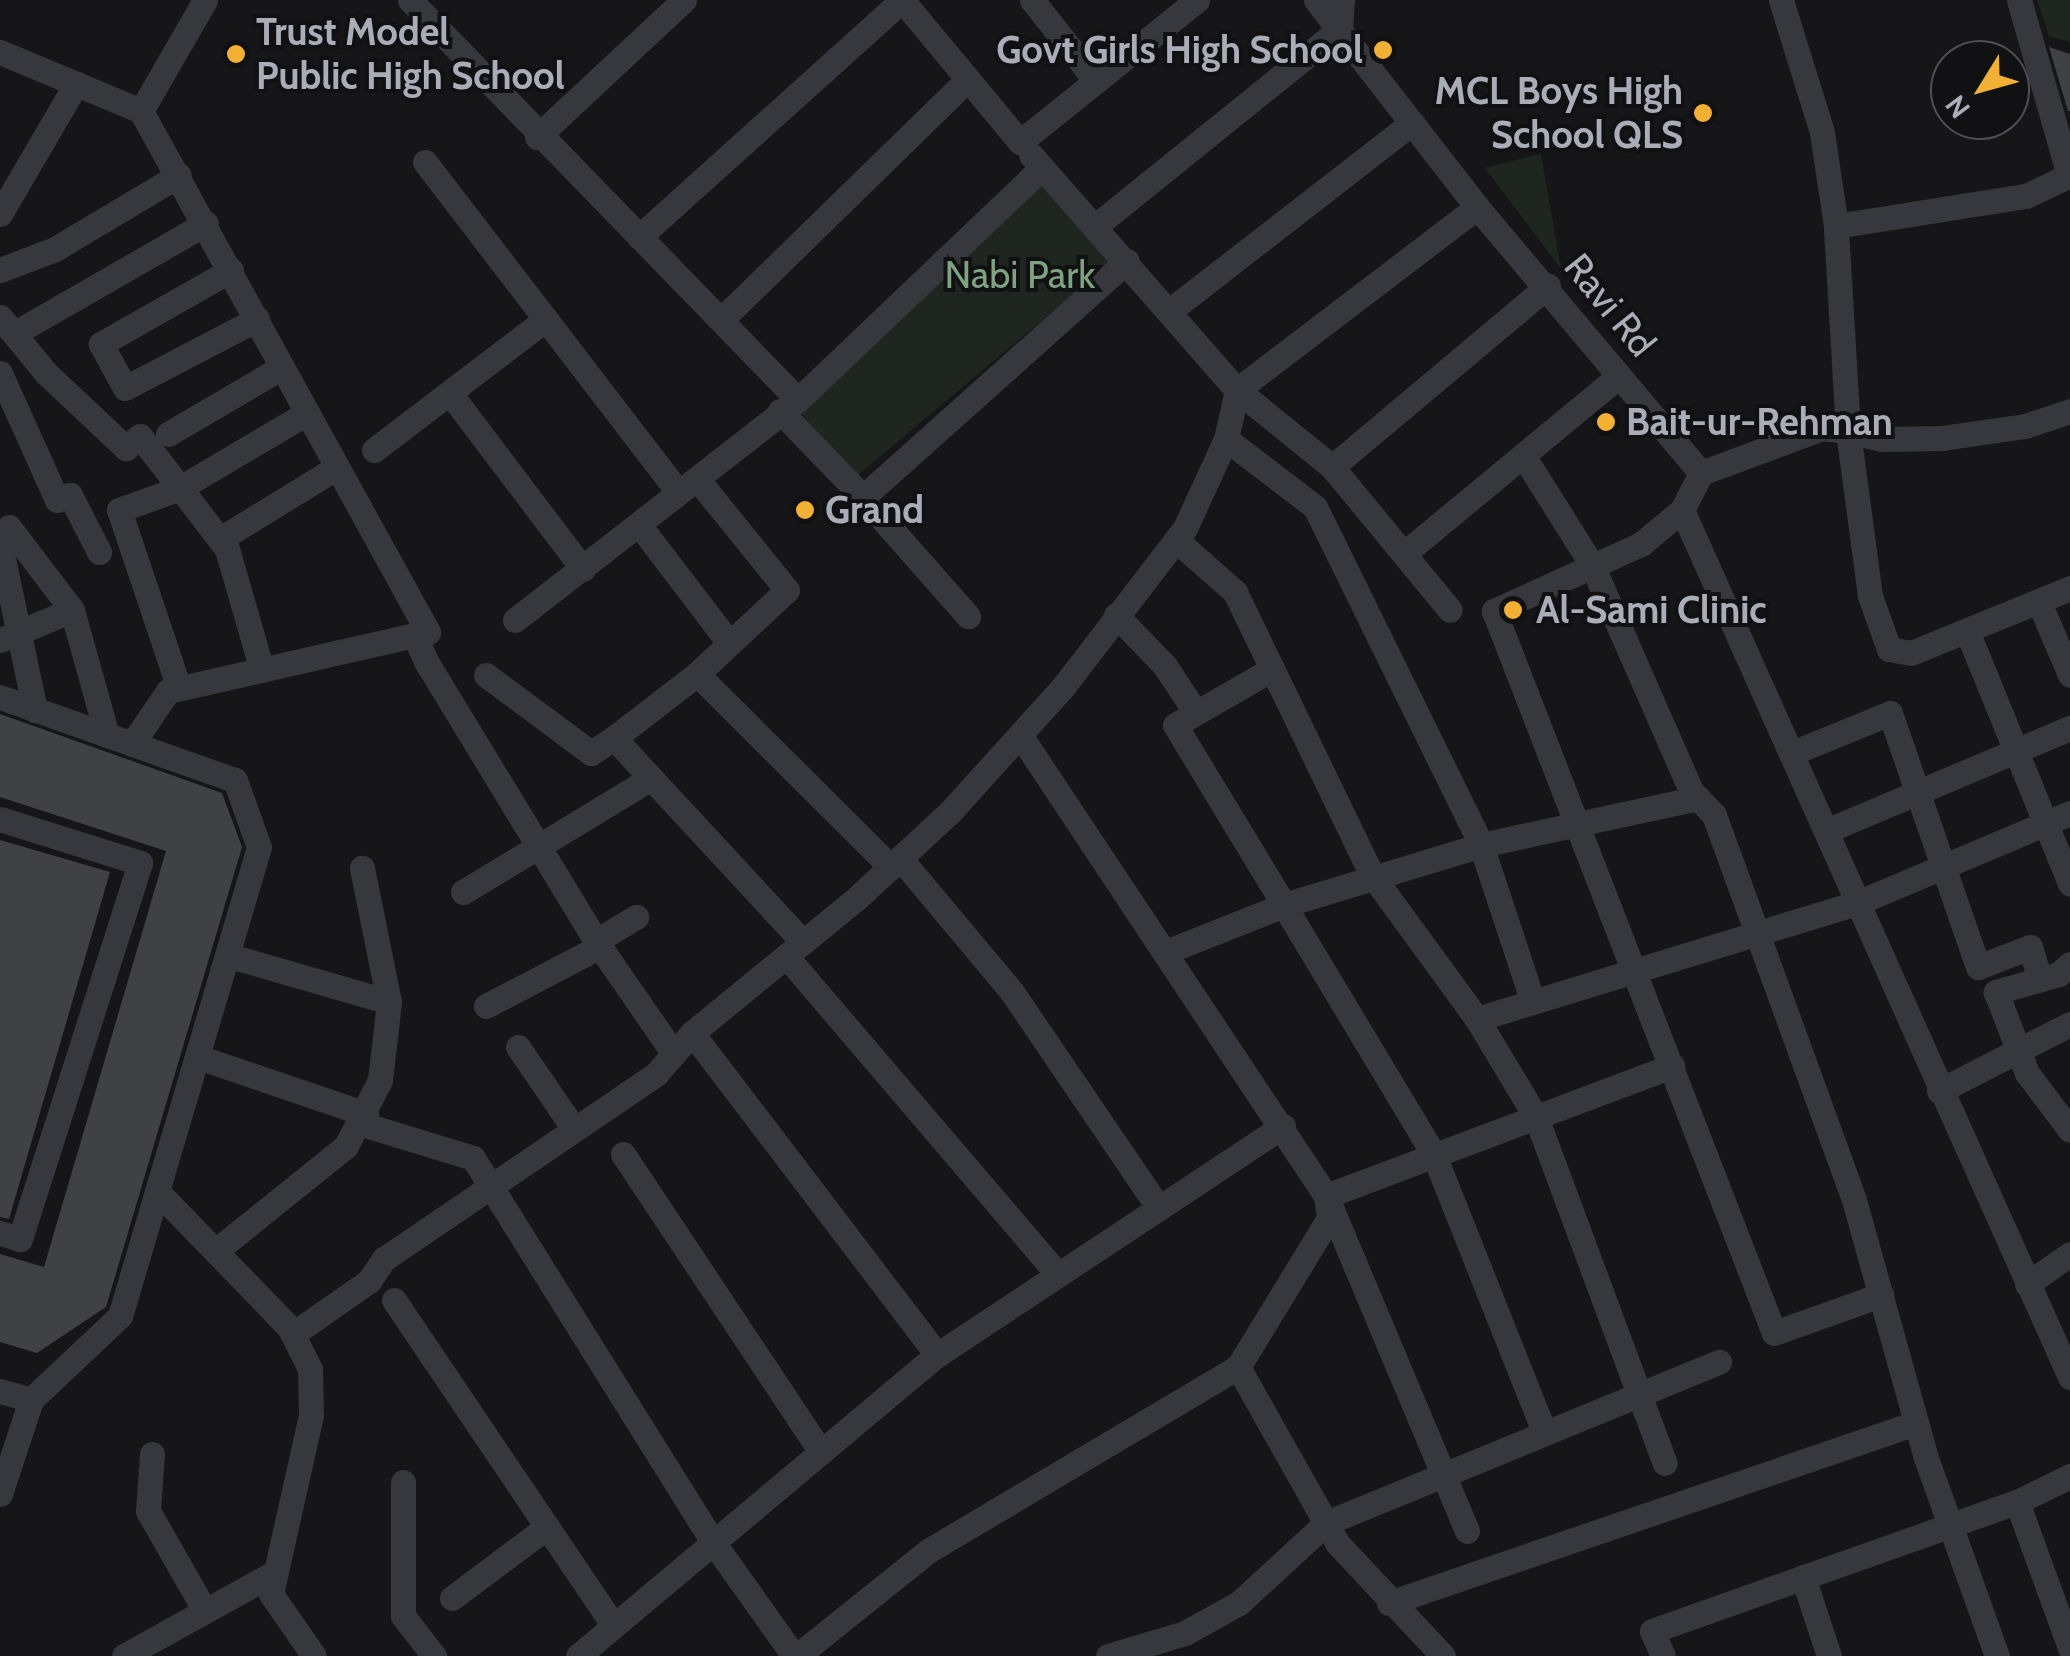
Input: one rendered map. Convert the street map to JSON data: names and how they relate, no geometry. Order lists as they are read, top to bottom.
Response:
{
  "streets": {
    "street": ["Ravi Rd"]
  },
  "parks": ["Nabi Park"],
  "places": [
    "Govt Girls High School",
    "Trust Model Public High School",
    "MCL Boys High School QLS",
    "Bait-ur-Rehman",
    "Grand",
    "Al-Sami Clinic"
  ],
  "north": "bottom left"
}
